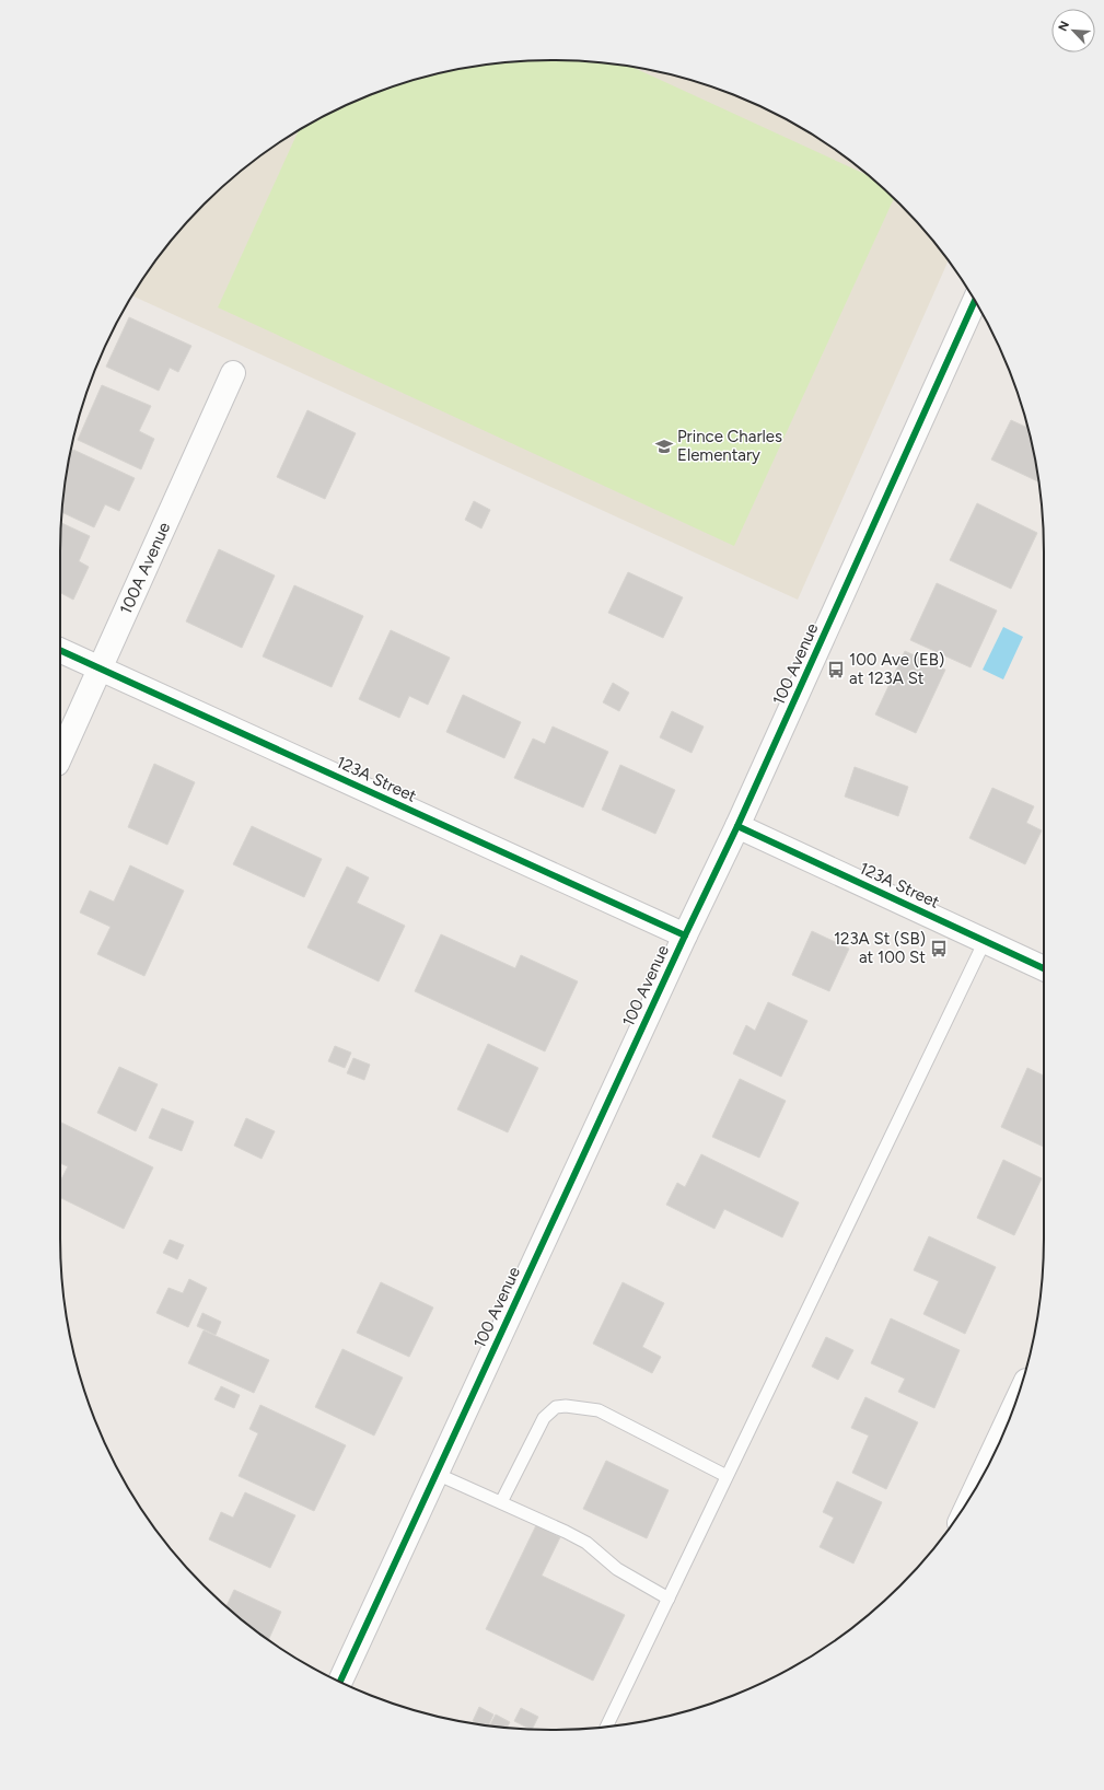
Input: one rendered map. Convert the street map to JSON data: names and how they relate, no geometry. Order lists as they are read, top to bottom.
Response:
{
  "streets": {
    "street": ["100A Avenue", "100 Avenue", "123A Street"]
  },
  "crossings": [
    ["100A Avenue", "123A Street"],
    ["100 Avenue", "123A Street"]
  ],
  "places": {
    "school or university": ["Prince Charles Elementary"],
    "bus stop": ["100 Ave (EB) at 123A St", "123A St (SB) at 100 St"]
  },
  "north": "top left"
}
